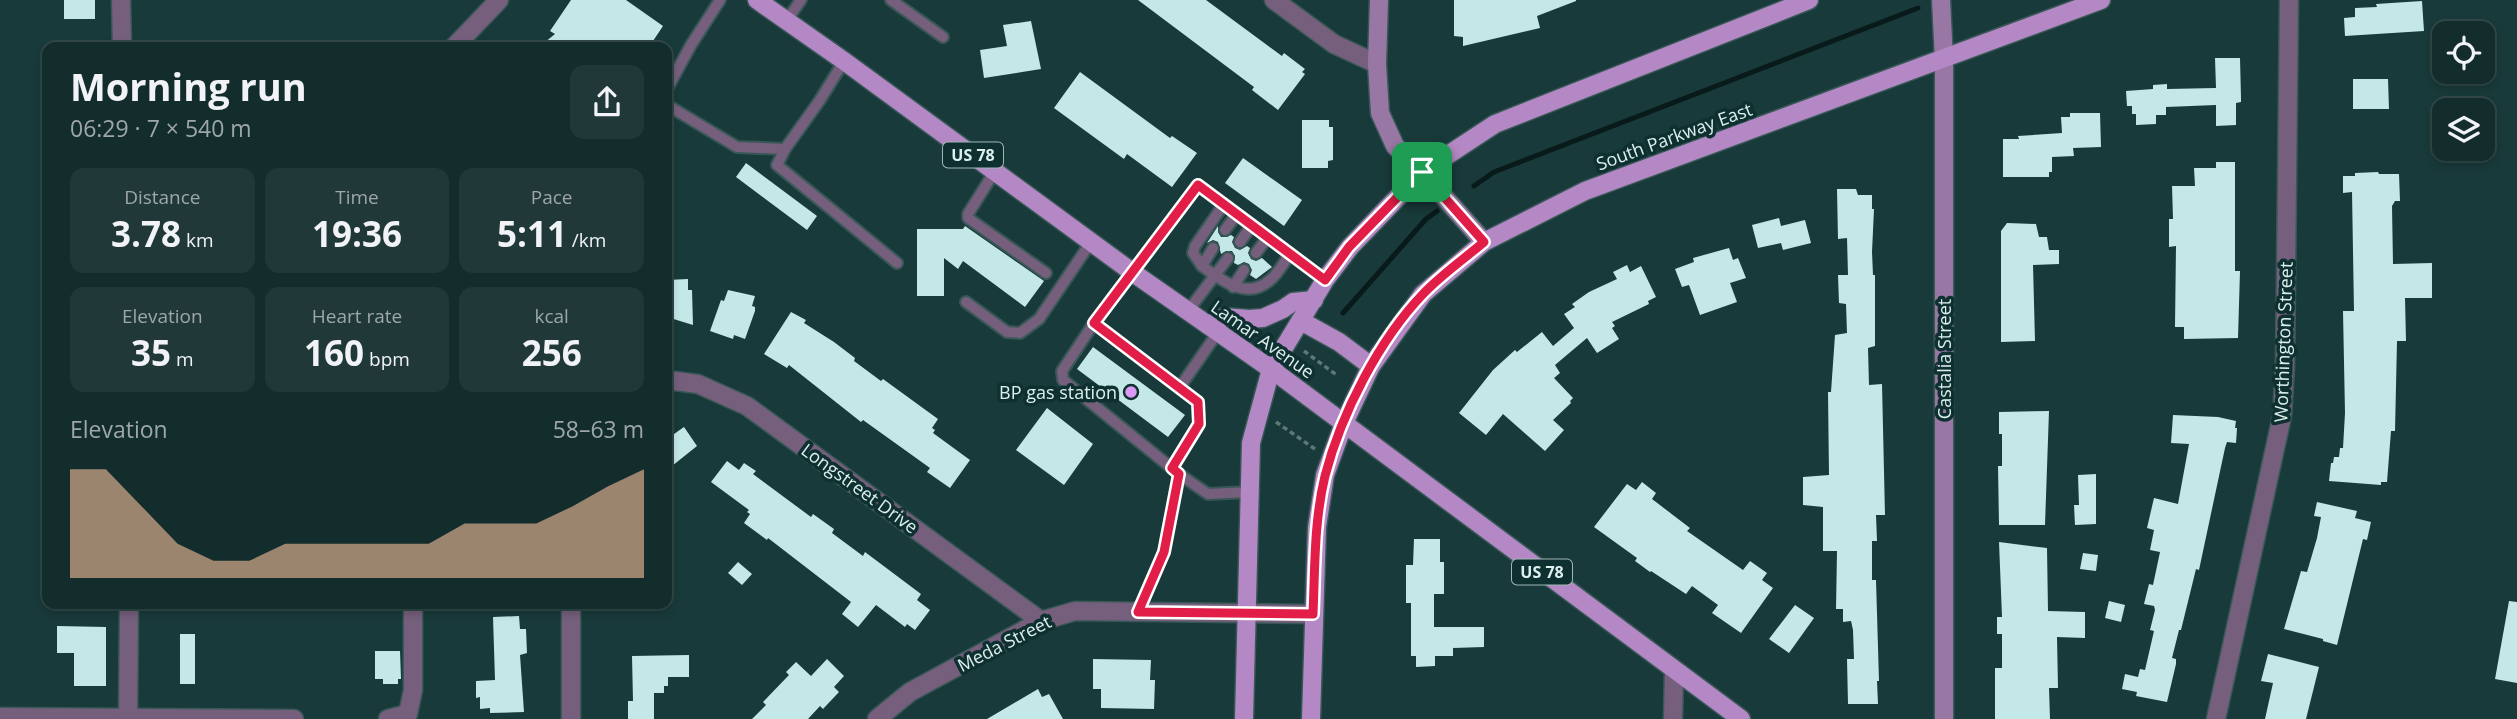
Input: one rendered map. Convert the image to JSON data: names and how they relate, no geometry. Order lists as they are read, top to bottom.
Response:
{
  "streets": {
    "main road": ["South Parkway East", "US 78", "Lamar Avenue"],
    "street": [
      "Worthington Street",
      "Castalia Street",
      "Longstreet Drive",
      "Meda Street"
    ]
  },
  "crossings": [
    ["South Parkway East", "Lamar Avenue"],
    ["South Parkway East", "Castalia Street"],
    ["South Parkway East", "Meda Street"],
    ["Longstreet Drive", "Meda Street"]
  ],
  "places": ["BP gas station"],
  "page": {
    "heading": ["Morning run", "06:29 · 7 × 540 m"],
    "stats": [
      ["Distance", "3.78 km"],
      ["Time", "19:36"],
      ["Pace", "5:11 /km"],
      ["Elevation", "35 m"],
      ["Heart rate", "160 bpm"],
      ["kcal", "256"]
    ],
    "chart": ["Elevation", "58–63 m"]
  }
}
